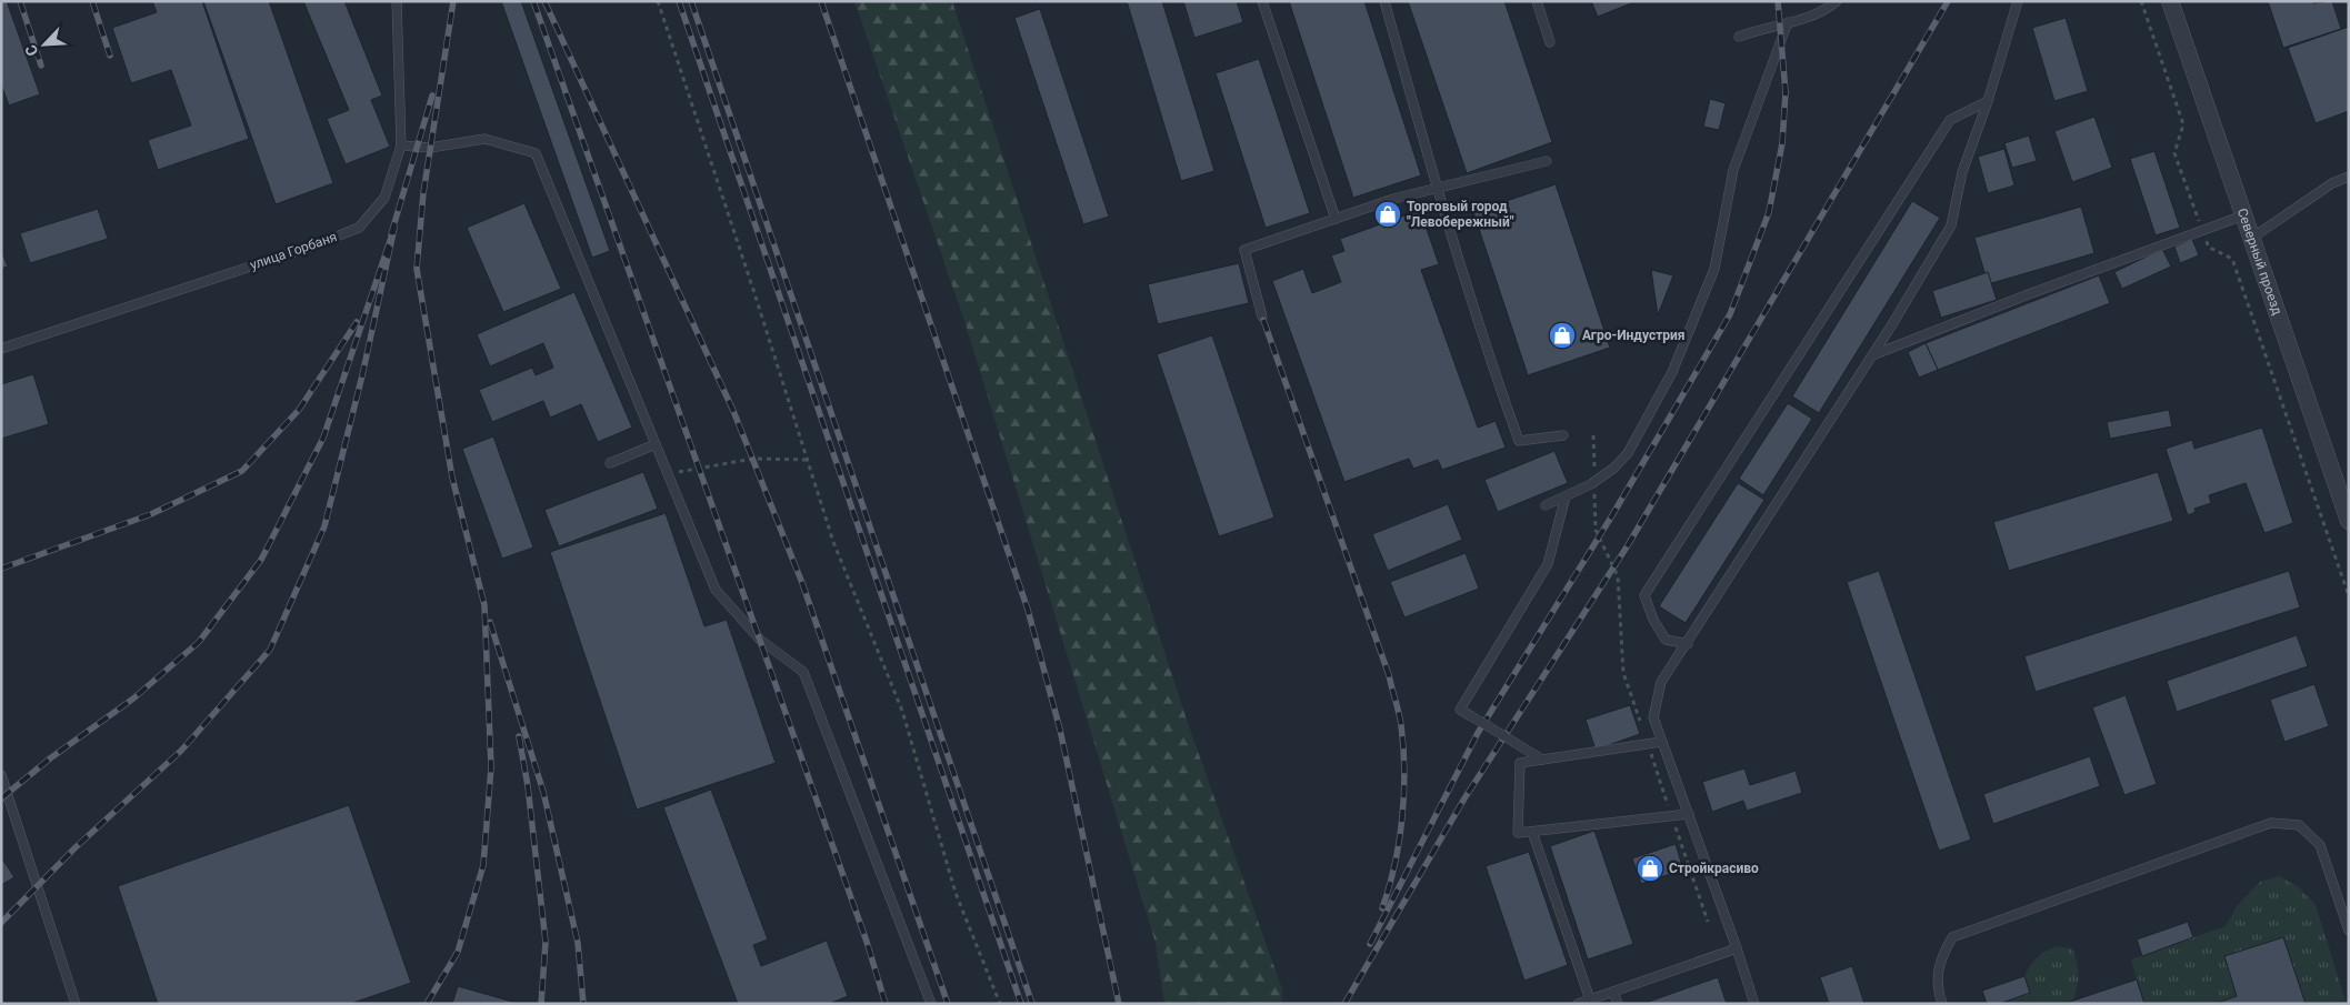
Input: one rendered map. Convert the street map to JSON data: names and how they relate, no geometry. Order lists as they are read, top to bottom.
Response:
{
  "streets": {
    "street": ["Северный проезд"],
    "lane": ["улица Горбаня"]
  },
  "places": {
    "shop": ["Торговый город \"Левобережный\"", "Агро-Индустрия", "Стройкрасиво"]
  },
  "north": "bottom left"
}
